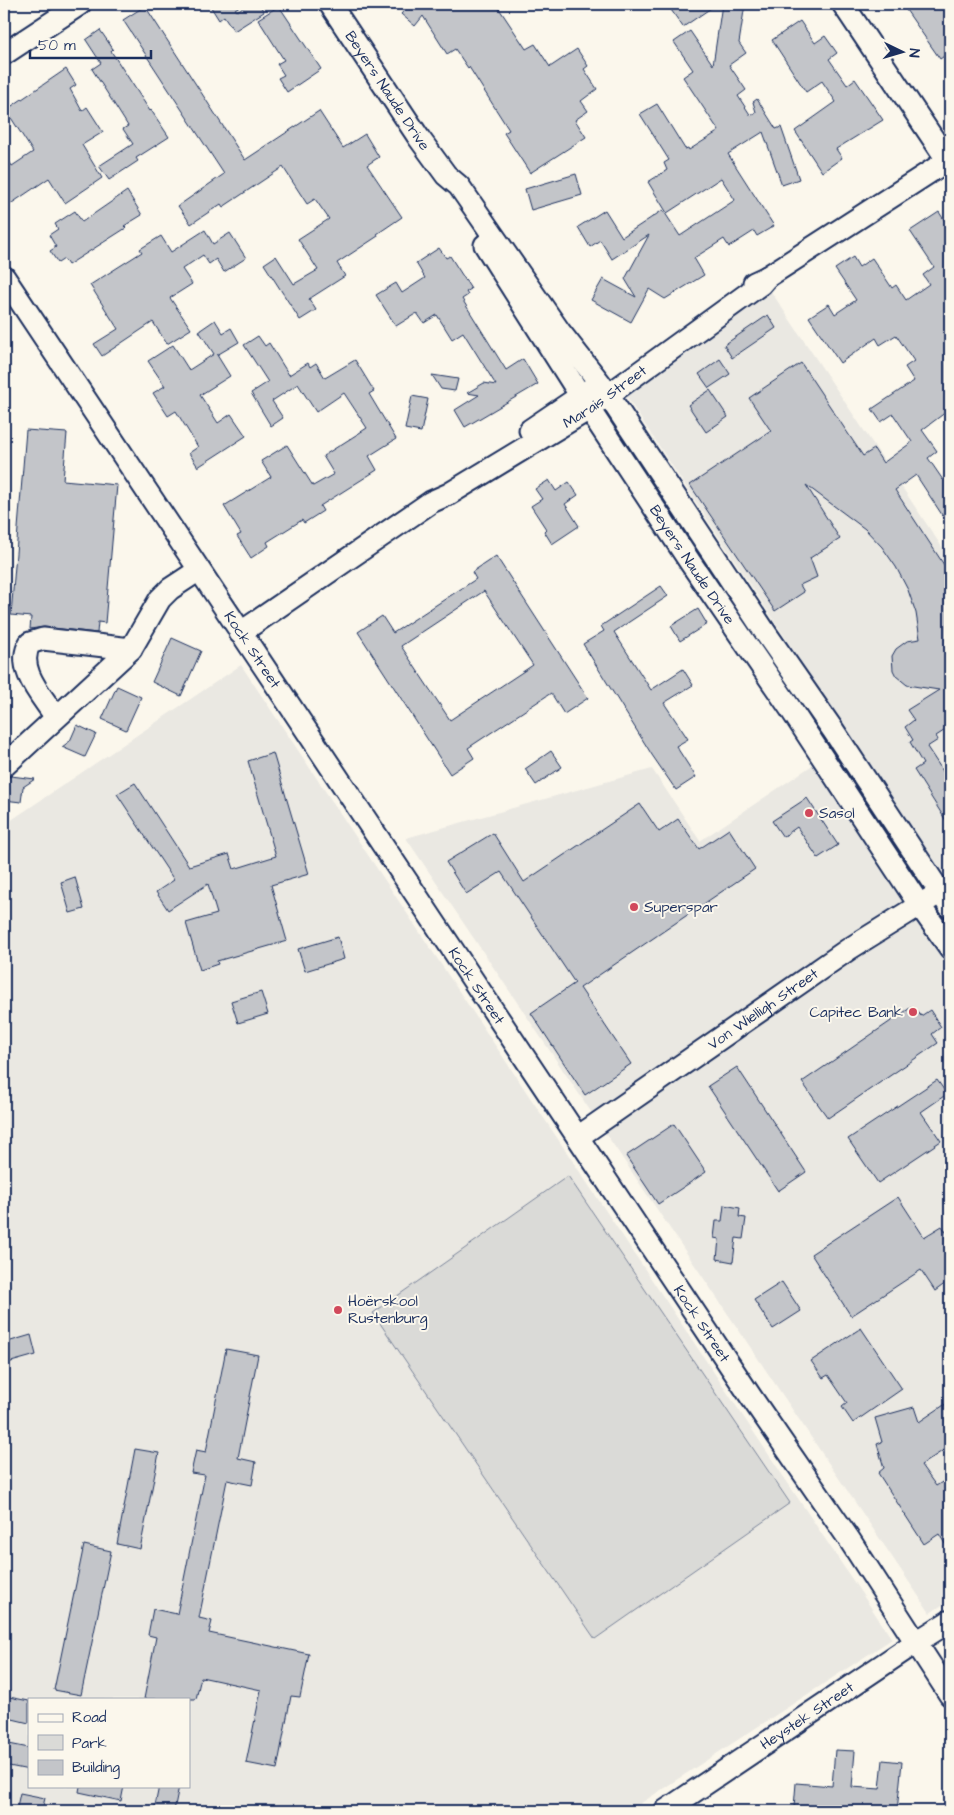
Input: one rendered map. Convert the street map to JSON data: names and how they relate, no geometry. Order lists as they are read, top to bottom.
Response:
{
  "streets": {
    "street": [
      "Beyers Naude Drive",
      "Marais Street",
      "Kock Street",
      "Von Wielligh Street",
      "Heystek Street"
    ]
  },
  "crossings": [
    ["Beyers Naude Drive", "Marais Street"],
    ["Beyers Naude Drive", "Von Wielligh Street"],
    ["Marais Street", "Kock Street"],
    ["Kock Street", "Von Wielligh Street"],
    ["Kock Street", "Heystek Street"]
  ],
  "places": [
    "Sasol",
    "Superspar",
    "Capitec Bank",
    "Hoërskool Rustenburg"
  ],
  "legend": ["Road", "Park", "Building"],
  "scale_bar": "50 m",
  "north": "right"
}
